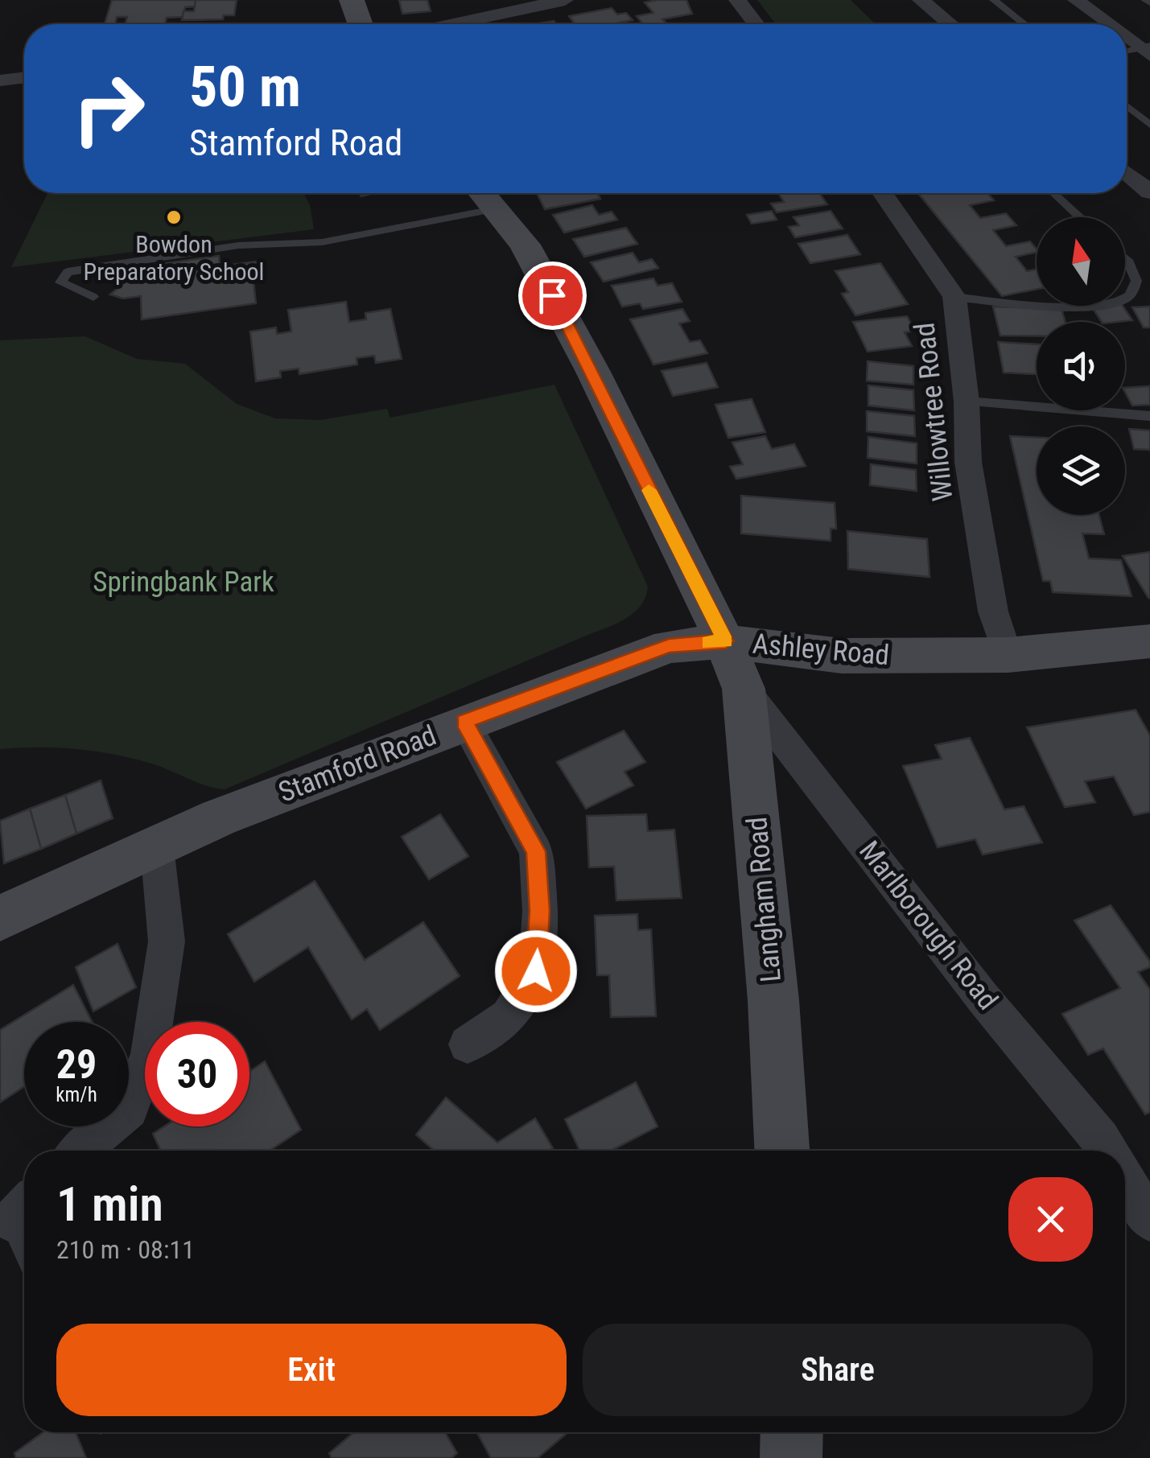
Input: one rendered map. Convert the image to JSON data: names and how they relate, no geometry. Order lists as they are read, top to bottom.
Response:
{
  "streets": {
    "main road": ["Ashley Road", "Stamford Road", "Langham Road"],
    "street": ["Willowtree Road", "Marlborough Road"]
  },
  "crossings": [
    ["Willowtree Road", "Ashley Road"],
    ["Ashley Road", "Stamford Road"],
    ["Ashley Road", "Langham Road"],
    ["Stamford Road", "Langham Road"],
    ["Langham Road", "Marlborough Road"]
  ],
  "parks": ["Springbank Park"],
  "places": ["Bowdon Preparatory School"],
  "north": "top",
  "page": {
    "turn": ["50 m", "Stamford Road"],
    "speed": "29 km/h",
    "limit": "30",
    "heading": ["1 min", "210 m · 08:11"],
    "buttons": ["Exit", "Share"]
  }
}
